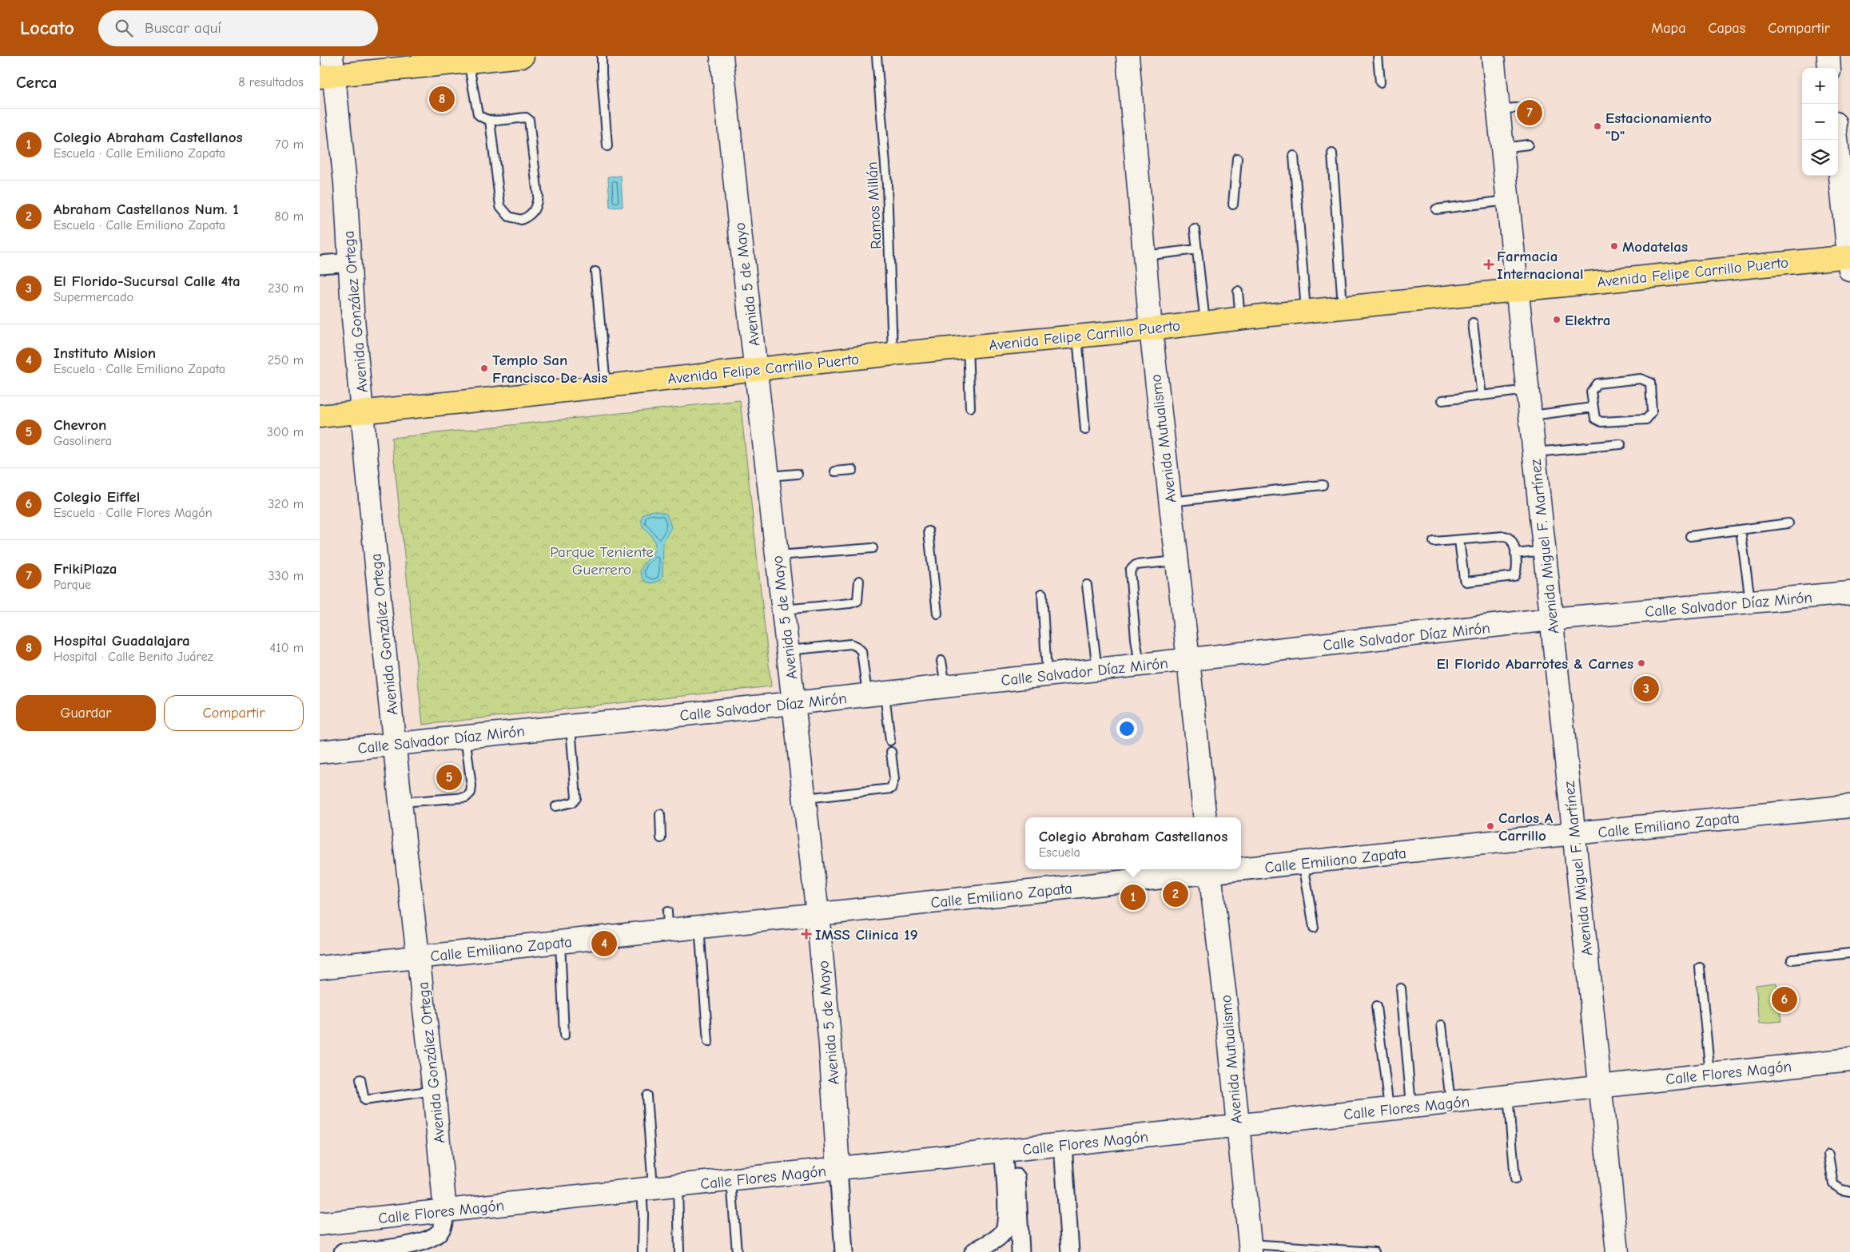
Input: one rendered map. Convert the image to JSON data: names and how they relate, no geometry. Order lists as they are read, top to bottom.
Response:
{
  "streets": {
    "main road": ["Avenida Felipe Carrillo Puerto"],
    "street": [
      "Avenida 5 de Mayo",
      "Avenida González Ortega",
      "Avenida Mutualismo",
      "Avenida Miguel F. Martínez",
      "Calle Salvador Díaz Mirón",
      "Calle Emiliano Zapata",
      "Calle Flores Magón"
    ],
    "lane": ["Ramos Millán"]
  },
  "crossings": [
    ["Ramos Millán", "Avenida Felipe Carrillo Puerto"],
    ["Avenida Felipe Carrillo Puerto", "Avenida 5 de Mayo"],
    ["Avenida Felipe Carrillo Puerto", "Avenida González Ortega"],
    ["Avenida Felipe Carrillo Puerto", "Avenida Mutualismo"],
    ["Avenida Felipe Carrillo Puerto", "Avenida Miguel F. Martínez"],
    ["Avenida 5 de Mayo", "Calle Salvador Díaz Mirón"],
    ["Avenida 5 de Mayo", "Calle Emiliano Zapata"],
    ["Avenida 5 de Mayo", "Calle Flores Magón"],
    ["Avenida González Ortega", "Calle Salvador Díaz Mirón"],
    ["Avenida González Ortega", "Calle Emiliano Zapata"],
    ["Avenida González Ortega", "Calle Flores Magón"],
    ["Avenida Mutualismo", "Calle Salvador Díaz Mirón"],
    ["Avenida Mutualismo", "Calle Emiliano Zapata"],
    ["Avenida Mutualismo", "Calle Flores Magón"],
    ["Avenida Miguel F. Martínez", "Calle Salvador Díaz Mirón"],
    ["Avenida Miguel F. Martínez", "Calle Emiliano Zapata"],
    ["Avenida Miguel F. Martínez", "Calle Flores Magón"]
  ],
  "parks": ["Parque Teniente Guerrero"],
  "places": {
    "other": [
      "Estacionamiento \"D\"",
      "Modatelas",
      "Elektra",
      "Templo San Francisco De Asis",
      "El Florido Abarrotes & Carnes",
      "Carlos A Carrillo"
    ],
    "health": ["Farmacia Internacional", "IMSS Clinica 19"]
  },
  "page": {
    "header": "Locato",
    "search": "Buscar aquí",
    "nav": ["Mapa", "Capas", "Compartir"],
    "heading": ["Cerca", "8 resultados"],
    "map_buttons": ["+", "−"],
    "pins": [
      "8",
      "7",
      "3",
      "5",
      "2",
      "1",
      "4",
      "6"
    ],
    "list": [
      {
        "mark": "1",
        "name": "Colegio Abraham Castellanos",
        "note": "Escuela · Calle Emiliano Zapata",
        "value": "70 m"
      },
      {
        "mark": "2",
        "name": "Abraham Castellanos Num. 1",
        "note": "Escuela · Calle Emiliano Zapata",
        "value": "80 m"
      },
      {
        "mark": "3",
        "name": "El Florido-Sucursal Calle 4ta",
        "note": "Supermercado",
        "value": "230 m"
      },
      {
        "mark": "4",
        "name": "Instituto Mision",
        "note": "Escuela · Calle Emiliano Zapata",
        "value": "250 m"
      },
      {
        "mark": "5",
        "name": "Chevron",
        "note": "Gasolinera",
        "value": "300 m"
      },
      {
        "mark": "6",
        "name": "Colegio Eiffel",
        "note": "Escuela · Calle Flores Magón",
        "value": "320 m"
      },
      {
        "mark": "7",
        "name": "FrikiPlaza",
        "note": "Parque",
        "value": "330 m"
      },
      {
        "mark": "8",
        "name": "Hospital Guadalajara",
        "note": "Hospital · Calle Benito Juárez",
        "value": "410 m"
      }
    ],
    "buttons": ["Guardar", "Compartir"],
    "popup": ["Colegio Abraham Castellanos", "Escuela"]
  }
}
